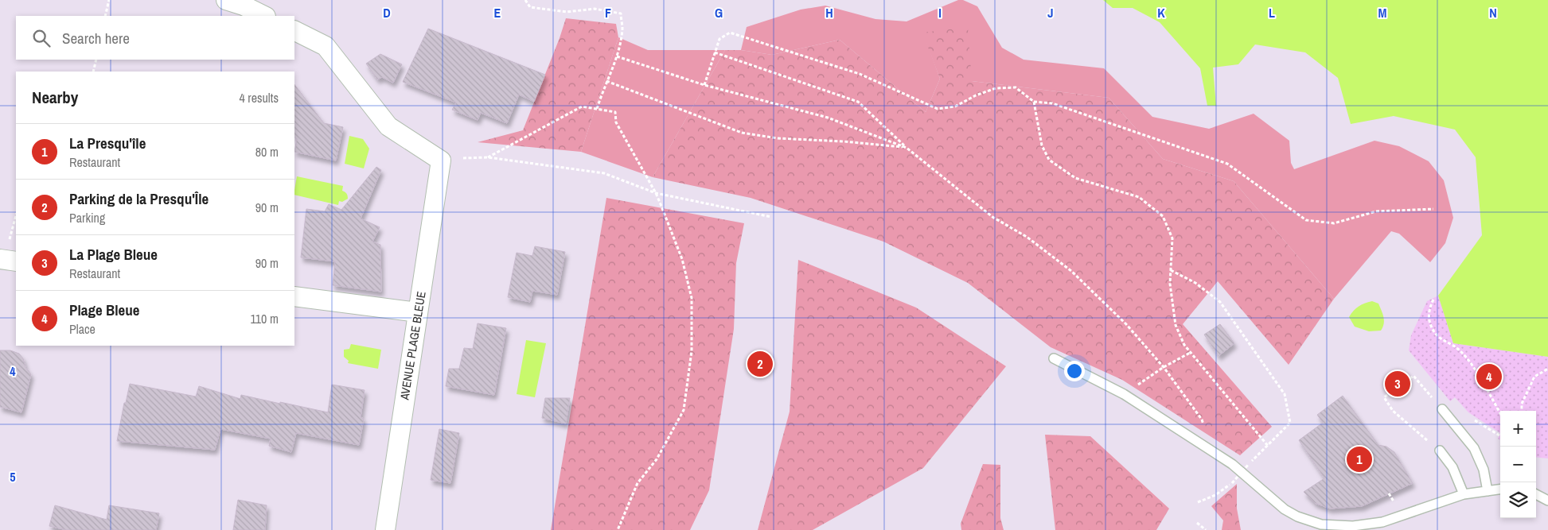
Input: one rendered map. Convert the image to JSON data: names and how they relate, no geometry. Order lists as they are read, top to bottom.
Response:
{
  "streets": {
    "street": ["AVENUE PLAGE BLEUE"]
  },
  "page": {
    "search": "Search here",
    "heading": ["Nearby", "4 results"],
    "list": [
      {
        "mark": "1",
        "name": "La Presqu'île",
        "note": "Restaurant",
        "value": "80 m"
      },
      {
        "mark": "2",
        "name": "Parking de la Presqu'Île",
        "note": "Parking",
        "value": "90 m"
      },
      {
        "mark": "3",
        "name": "La Plage Bleue",
        "note": "Restaurant",
        "value": "90 m"
      },
      {
        "mark": "4",
        "name": "Plage Bleue",
        "note": "Place",
        "value": "110 m"
      }
    ],
    "pins": [
      "2",
      "4",
      "3",
      "1"
    ],
    "map_buttons": ["+", "−"]
  },
  "grid": {
    "columns": [
      "D",
      "E",
      "F",
      "G",
      "H",
      "I",
      "J",
      "K",
      "L",
      "M",
      "N"
    ],
    "rows": ["4", "5"]
  }
}
